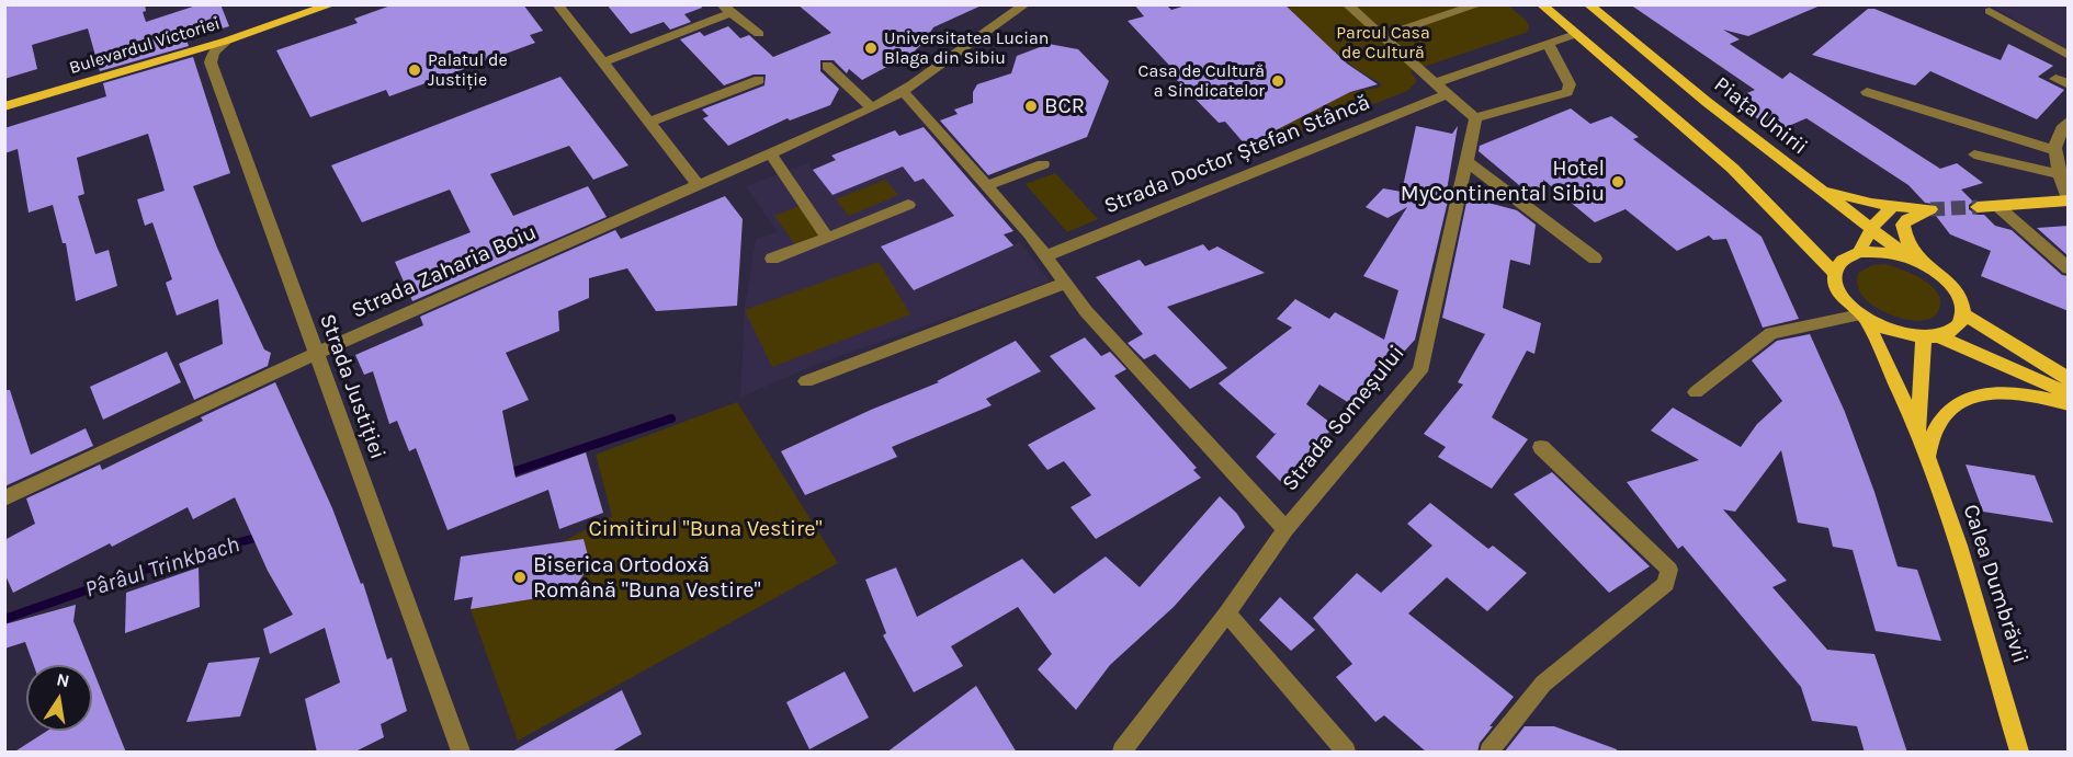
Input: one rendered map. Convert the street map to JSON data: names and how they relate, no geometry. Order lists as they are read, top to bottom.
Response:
{
  "streets": {
    "main road": ["Bulevardul Victoriei", "Piața Unirii", "Calea Dumbrăvii"],
    "street": [
      "Strada Doctor Ștefan Stâncă",
      "Strada Zaharia Boiu",
      "Strada Justiției",
      "Strada Someșului"
    ]
  },
  "crossings": [
    ["Bulevardul Victoriei", "Strada Justiției"],
    ["Strada Zaharia Boiu", "Strada Justiției"]
  ],
  "water": ["Pârâul Trinkbach"],
  "parks": ["Parcul Casa de Cultură", "Cimitirul \"Buna Vestire\""],
  "places": [
    "Universitatea Lucian Blaga din Sibiu",
    "Palatul de Justiție",
    "Casa de Cultură a Sindicatelor",
    "BCR",
    "Hotel MyContinental Sibiu",
    "Biserica Ortodoxă Română \"Buna Vestire\""
  ],
  "north": "top"
}
